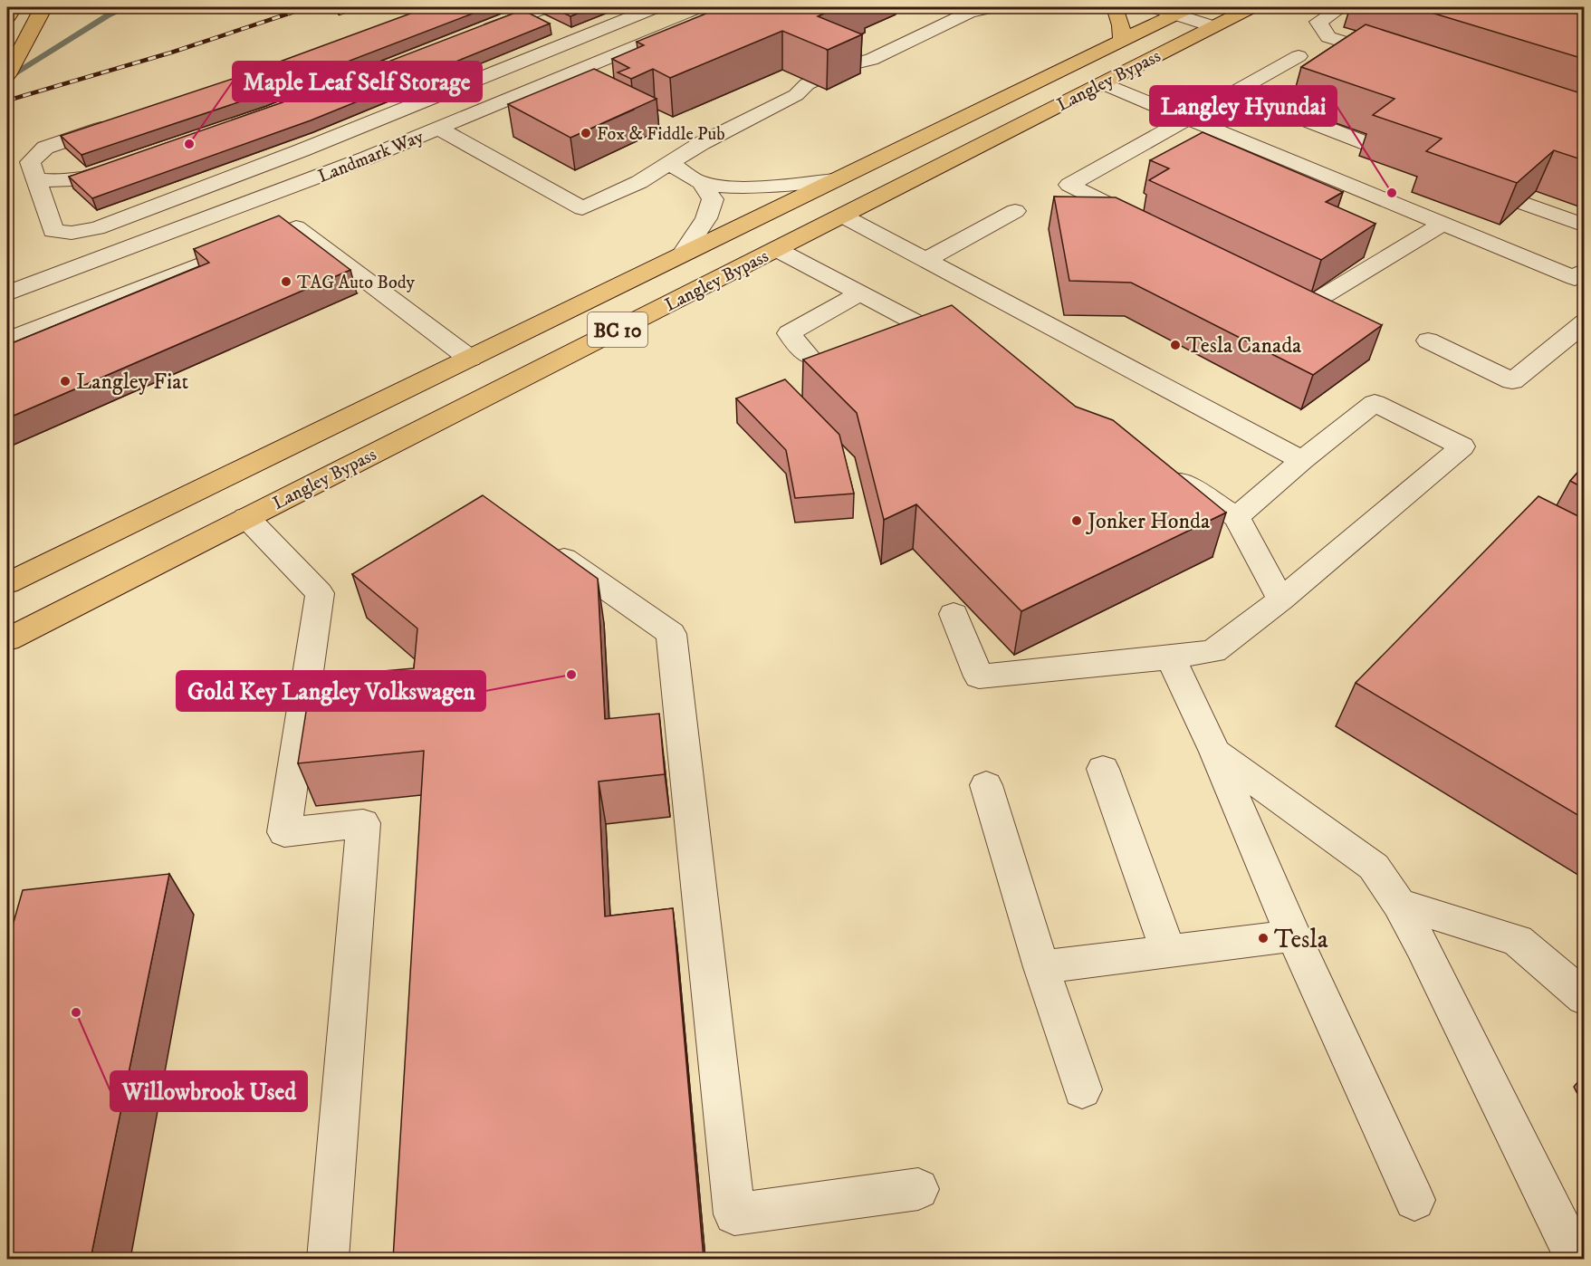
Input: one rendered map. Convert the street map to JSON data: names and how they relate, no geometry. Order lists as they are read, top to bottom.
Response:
{
  "streets": {
    "main road": ["Langley Bypass", "BC 10"],
    "street": ["Landmark Way"]
  },
  "places": [
    "Fox & Fiddle Pub",
    "Maple Leaf Self Storage",
    "Langley Hyundai",
    "TAG Auto Body",
    "Tesla Canada",
    "Langley Fiat",
    "Jonker Honda",
    "Gold Key Langley Volkswagen",
    "Tesla",
    "Willowbrook Used"
  ]
}
